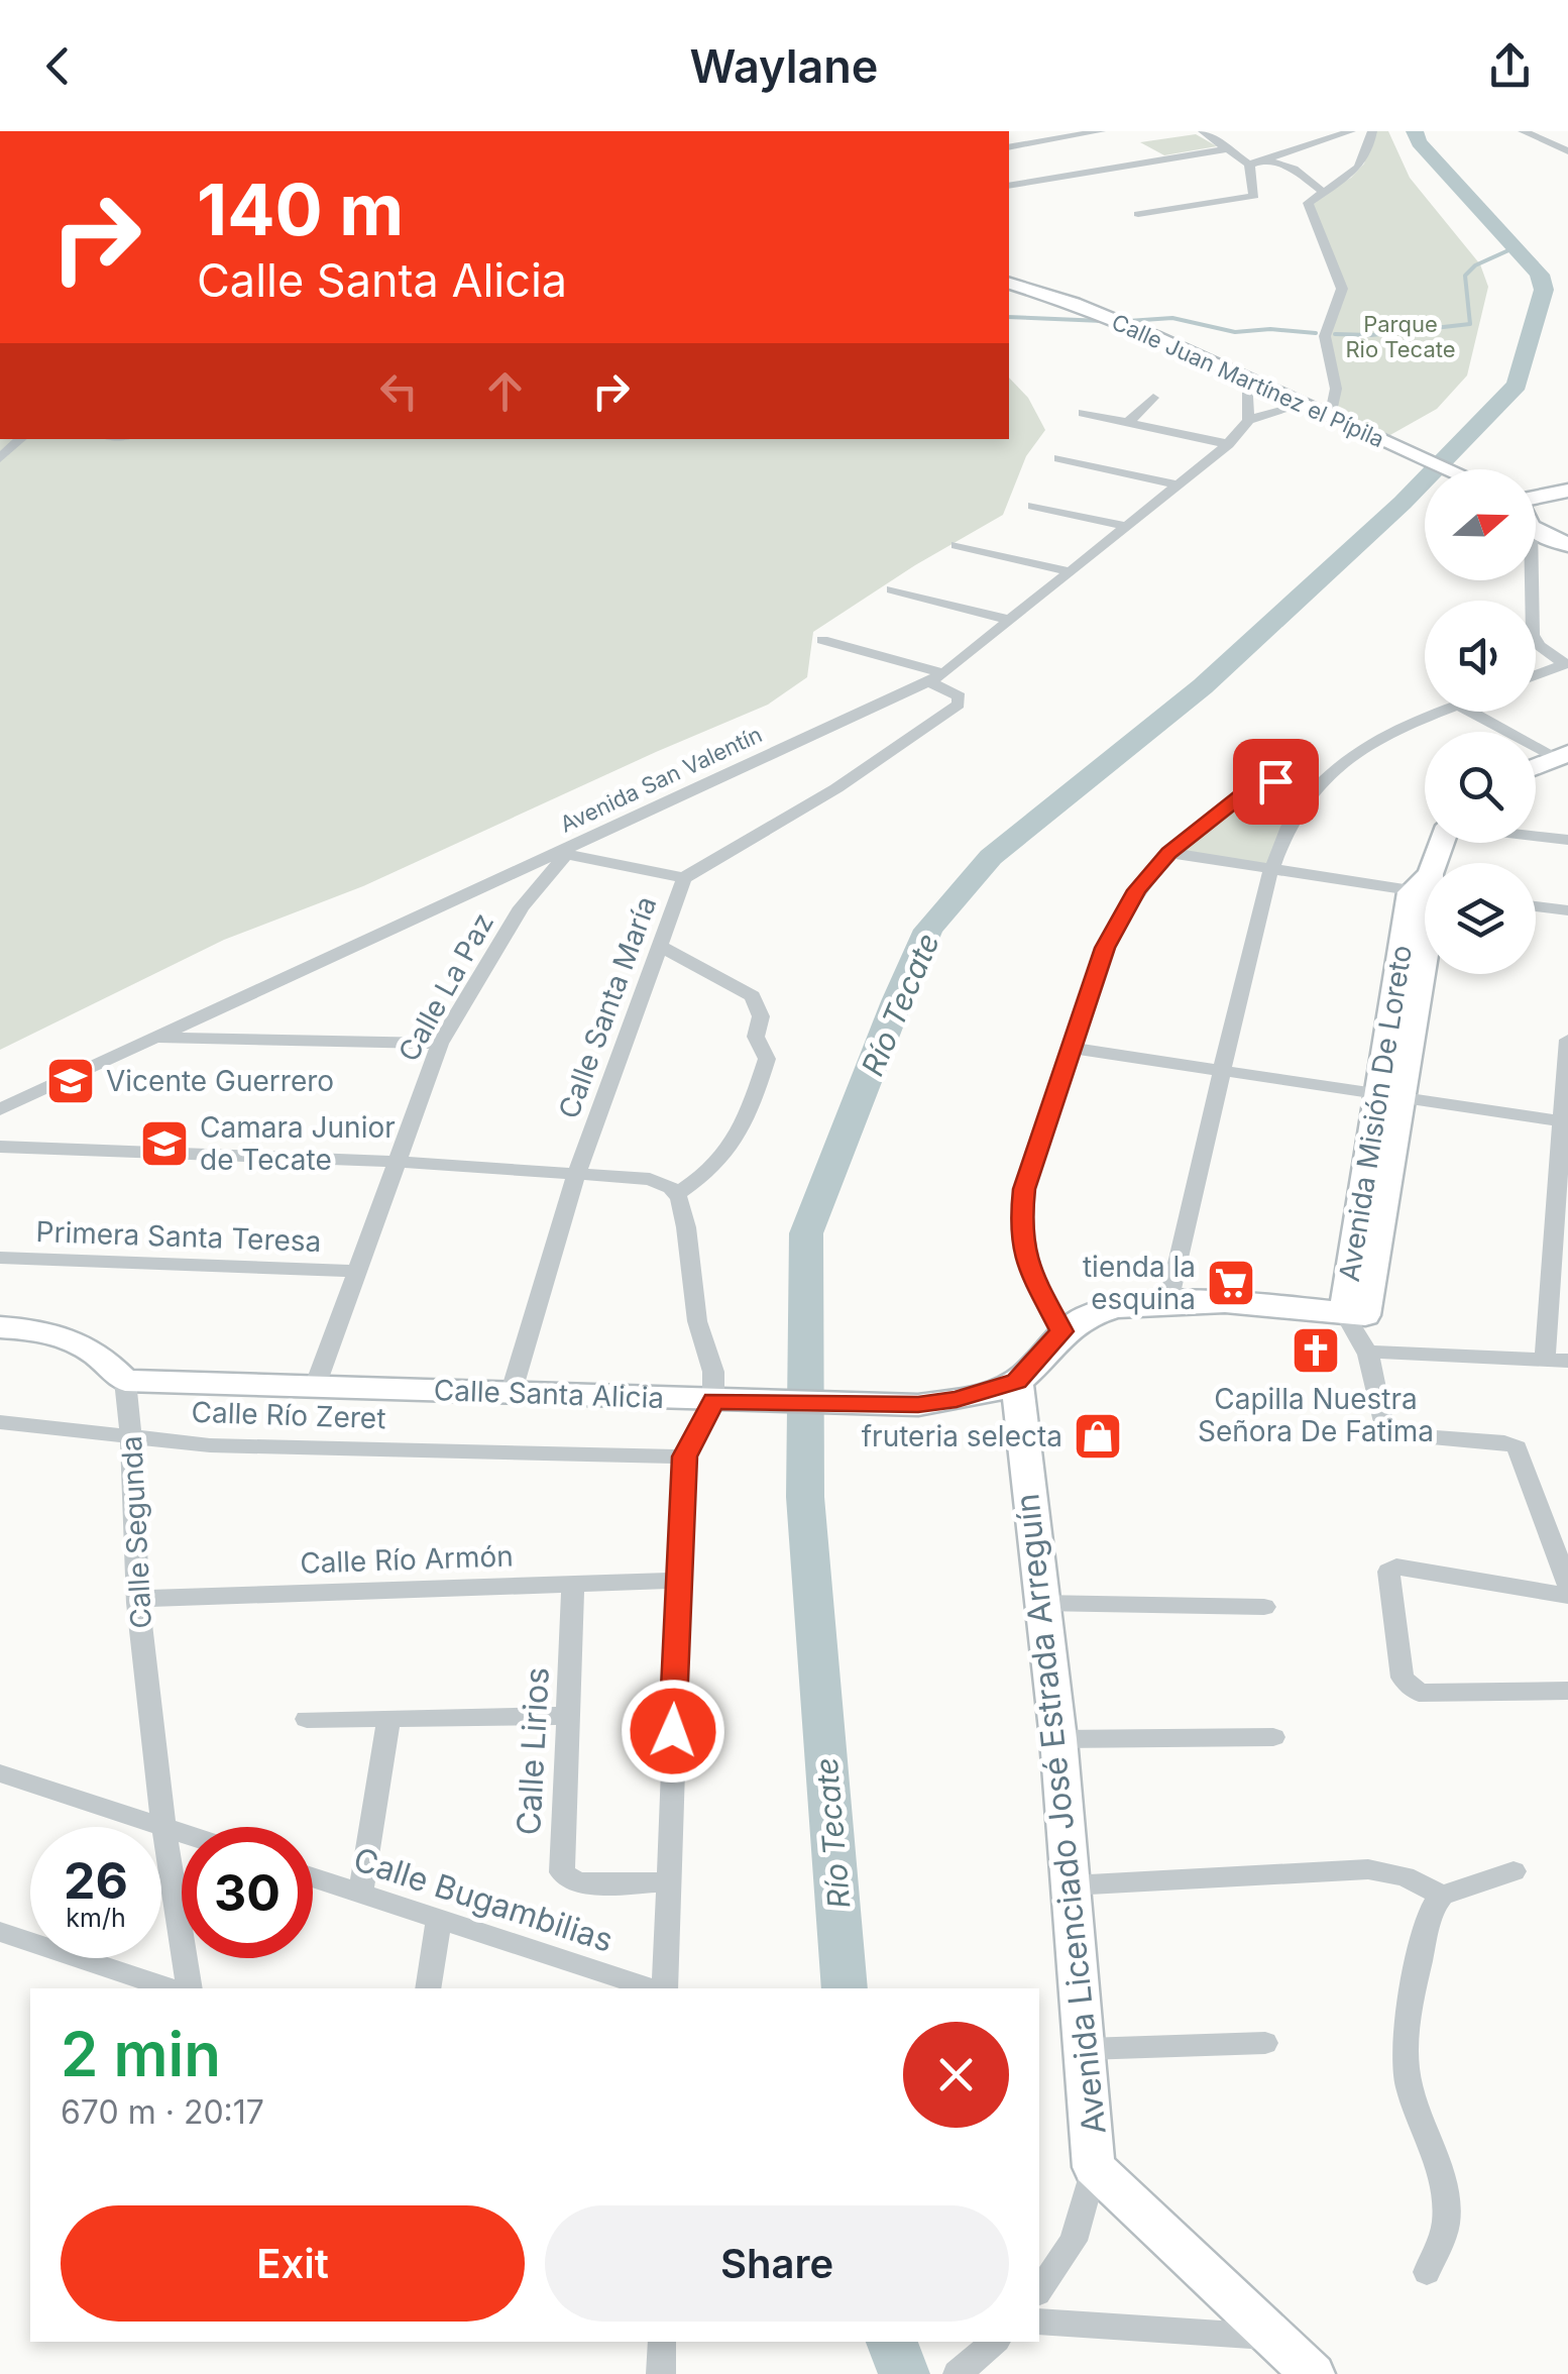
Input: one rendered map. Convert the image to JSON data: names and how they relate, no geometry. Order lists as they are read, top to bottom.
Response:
{
  "streets": {
    "street": [
      "Calle Juan Martínez el Pípila",
      "Avenida San Valentín",
      "Calle La Paz",
      "Calle Santa María",
      "Avenida Misión De Loreto",
      "Primera Santa Teresa",
      "Calle Santa Alicia",
      "Calle Río Zeret",
      "Calle Segunda",
      "Calle Río Armón",
      "Calle Lirios",
      "Avenida Licenciado José Estrada Arreguín",
      "Calle Bugambilias"
    ]
  },
  "crossings": [
    ["Avenida San Valentín", "Calle La Paz"],
    ["Avenida San Valentín", "Calle Santa María"],
    ["Calle La Paz", "Primera Santa Teresa"],
    ["Calle La Paz", "Calle Santa Alicia"],
    ["Calle Santa María", "Calle Santa Alicia"],
    ["Calle Santa Alicia", "Calle Segunda"],
    ["Calle Santa Alicia", "Avenida Licenciado José Estrada Arreguín"],
    ["Calle Río Zeret", "Calle Segunda"],
    ["Calle Segunda", "Calle Río Armón"],
    ["Calle Río Armón", "Calle Lirios"]
  ],
  "water": ["Río Tecate"],
  "parks": ["Parque Rio Tecate"],
  "places": {
    "school or university": ["Vicente Guerrero", "Camara Junior de Tecate"],
    "supermarket": ["tienda la esquina"],
    "church": ["Capilla Nuestra Señora De Fatima"],
    "shop": ["fruteria selecta"]
  },
  "north": "right",
  "page": {
    "header": "Waylane",
    "turn": ["140 m", "Calle Santa Alicia"],
    "speed": "26 km/h",
    "limit": "30",
    "heading": ["2 min", "670 m · 20:17"],
    "buttons": ["Exit", "Share"]
  }
}
